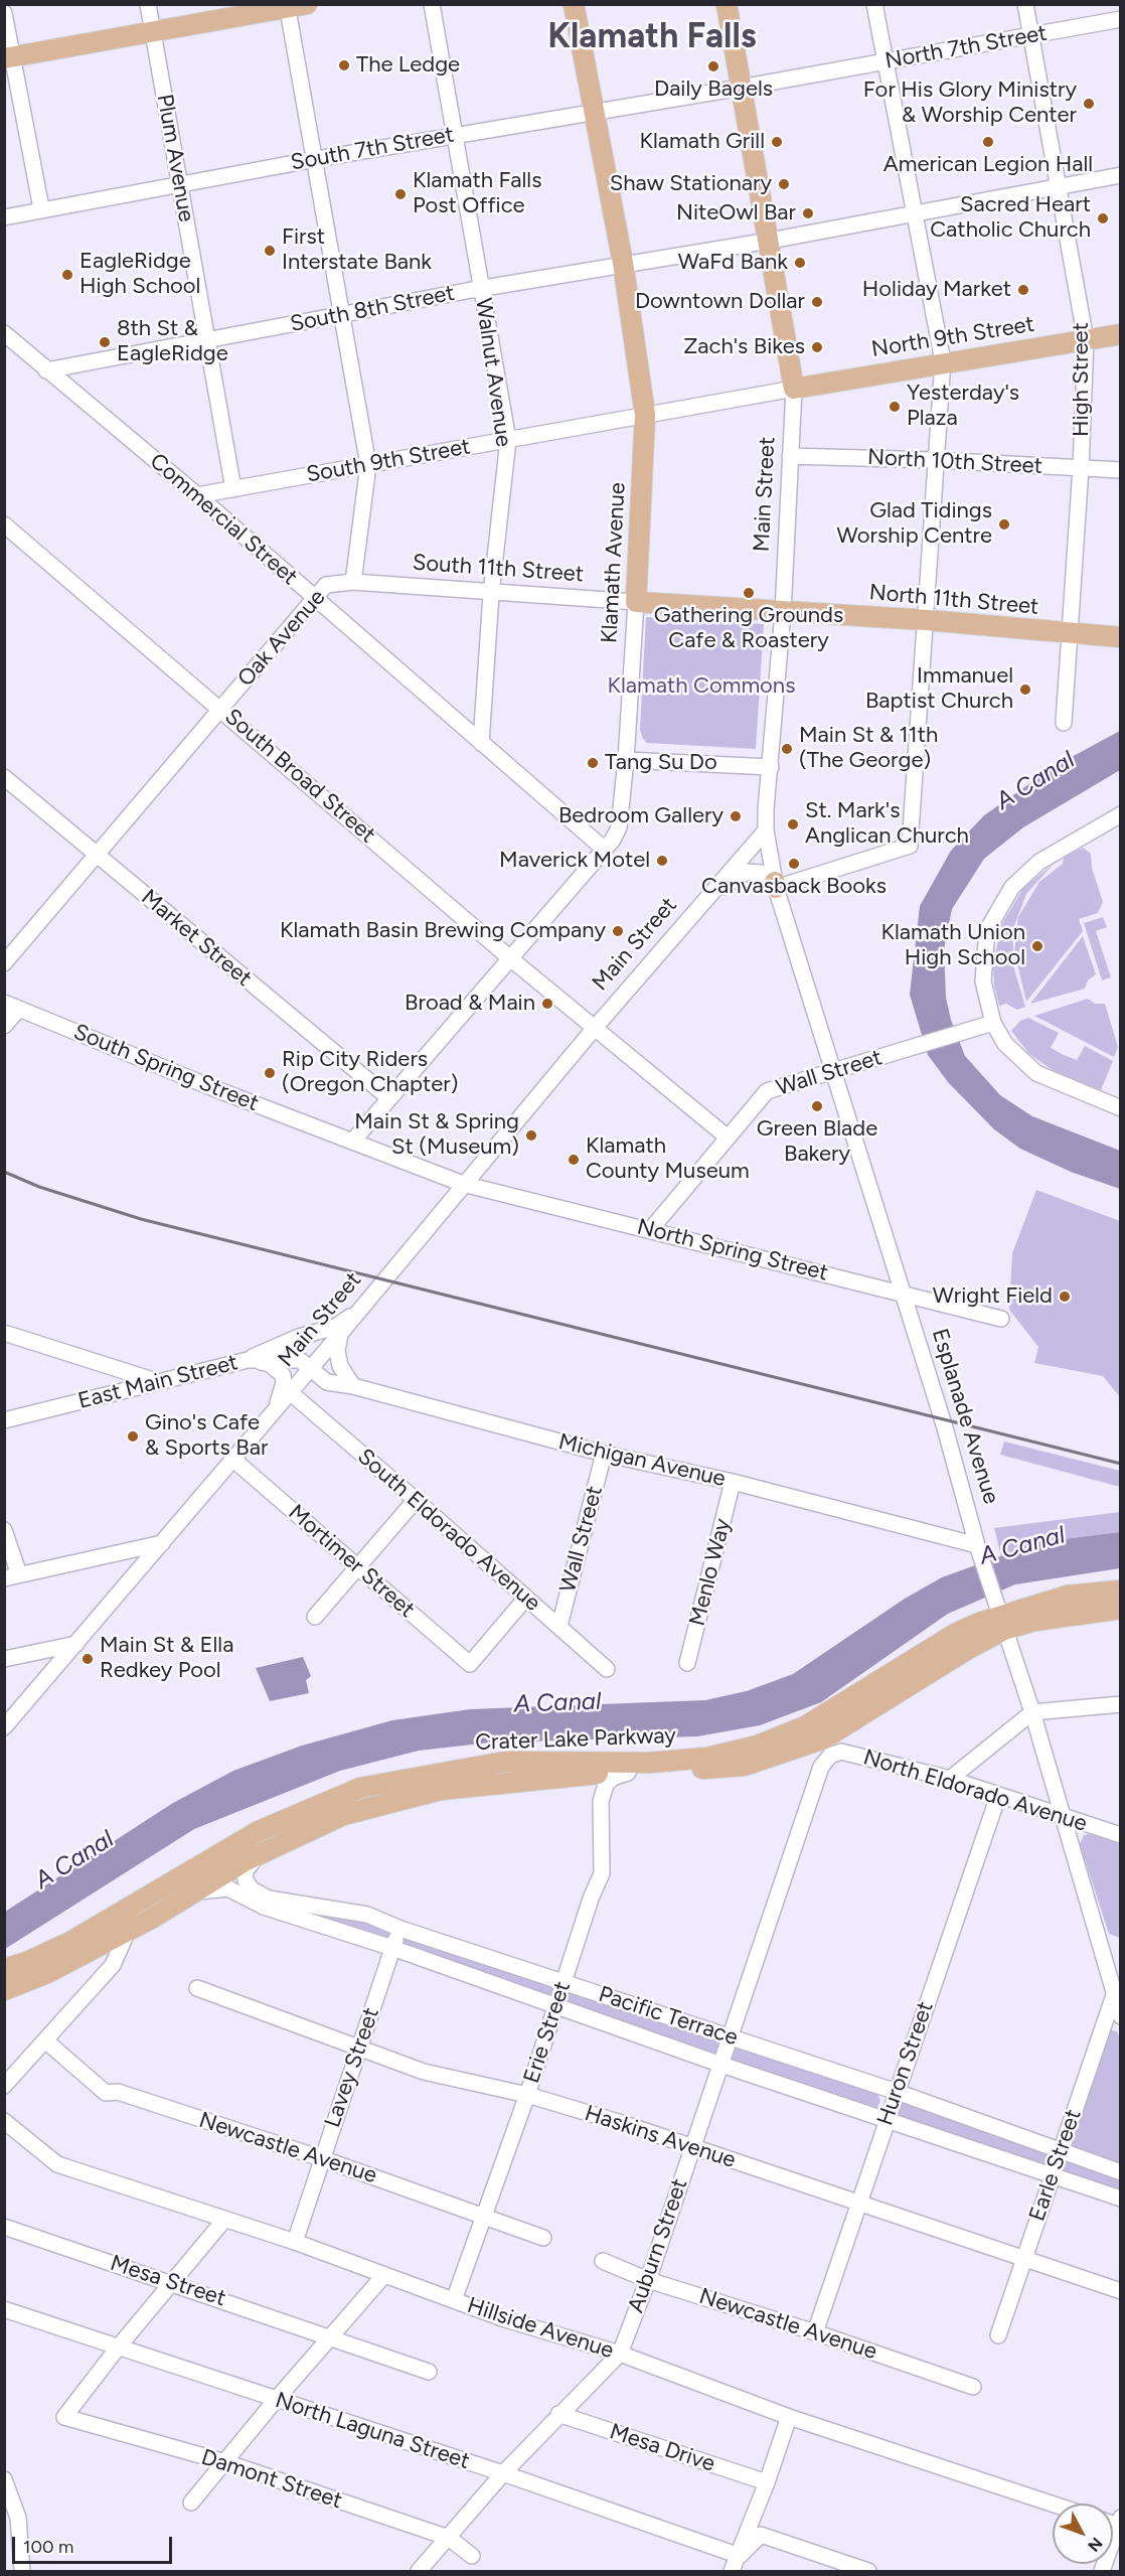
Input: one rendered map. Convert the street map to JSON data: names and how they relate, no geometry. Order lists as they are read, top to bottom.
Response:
{
  "streets": {
    "main road": [
      "North 9th Street",
      "Main Street",
      "Klamath Avenue",
      "South 11th Street",
      "North 11th Street",
      "Crater Lake Parkway"
    ],
    "street": [
      "North 7th Street",
      "South 7th Street",
      "Plum Avenue",
      "South 8th Street",
      "Walnut Avenue",
      "High Street",
      "South 9th Street",
      "North 10th Street",
      "Commercial Street",
      "Oak Avenue",
      "South Broad Street",
      "Market Street",
      "South Spring Street",
      "Wall Street",
      "North Spring Street",
      "East Main Street",
      "Esplanade Avenue",
      "Michigan Avenue",
      "South Eldorado Avenue",
      "Mortimer Street",
      "Menlo Way",
      "North Eldorado Avenue",
      "Pacific Terrace",
      "Erie Street",
      "Huron Street",
      "Lavey Street",
      "Haskins Avenue",
      "Newcastle Avenue",
      "Earle Street",
      "Auburn Street",
      "Mesa Street",
      "Hillside Avenue",
      "North Laguna Street",
      "Mesa Drive",
      "Damont Street"
    ]
  },
  "crossings": [
    ["North 7th Street", "South 7th Street"],
    ["North 7th Street", "High Street"],
    ["North 7th Street", "Main Street"],
    ["South 7th Street", "Plum Avenue"],
    ["South 7th Street", "Walnut Avenue"],
    ["South 7th Street", "Main Street"],
    ["South 7th Street", "Klamath Avenue"],
    ["South 7th Street", "Oak Avenue"],
    ["Plum Avenue", "South 8th Street"],
    ["Plum Avenue", "South 9th Street"],
    ["South 8th Street", "Walnut Avenue"],
    ["South 8th Street", "High Street"],
    ["South 8th Street", "Main Street"],
    ["South 8th Street", "Commercial Street"],
    ["South 8th Street", "Klamath Avenue"],
    ["South 8th Street", "Oak Avenue"],
    ["North 9th Street", "High Street"],
    ["North 9th Street", "South 9th Street"],
    ["North 9th Street", "Main Street"],
    ["Walnut Avenue", "South 9th Street"],
    ["Walnut Avenue", "Commercial Street"],
    ["Walnut Avenue", "South 11th Street"],
    ["High Street", "North 10th Street"],
    ["High Street", "North 11th Street"],
    ["South 9th Street", "Main Street"],
    ["South 9th Street", "Commercial Street"],
    ["South 9th Street", "Klamath Avenue"],
    ["South 9th Street", "Oak Avenue"],
    ["North 10th Street", "Main Street"],
    ["Main Street", "South 11th Street"],
    ["Main Street", "North 11th Street"],
    ["Main Street", "South Broad Street"],
    ["Main Street", "South Spring Street"],
    ["Main Street", "North Spring Street"],
    ["Main Street", "East Main Street"],
    ["Main Street", "Esplanade Avenue"],
    ["Main Street", "Michigan Avenue"],
    ["Main Street", "South Eldorado Avenue"],
    ["Main Street", "Mortimer Street"],
    ["Commercial Street", "Klamath Avenue"],
    ["Commercial Street", "Oak Avenue"],
    ["Klamath Avenue", "South 11th Street"],
    ["Klamath Avenue", "South Broad Street"],
    ["Klamath Avenue", "Market Street"],
    ["Klamath Avenue", "South Spring Street"],
    ["South 11th Street", "North 11th Street"],
    ["South 11th Street", "Oak Avenue"],
    ["Oak Avenue", "South Broad Street"],
    ["Oak Avenue", "Market Street"],
    ["South Broad Street", "Wall Street"],
    ["South Spring Street", "North Spring Street"],
    ["Wall Street", "North Spring Street"],
    ["Wall Street", "Esplanade Avenue"],
    ["Wall Street", "Michigan Avenue"],
    ["Wall Street", "South Eldorado Avenue"],
    ["Wall Street", "Mortimer Street"],
    ["North Spring Street", "Esplanade Avenue"],
    ["East Main Street", "Michigan Avenue"],
    ["Esplanade Avenue", "Michigan Avenue"],
    ["Esplanade Avenue", "Crater Lake Parkway"],
    ["Esplanade Avenue", "North Eldorado Avenue"],
    ["Esplanade Avenue", "Earle Street"],
    ["Michigan Avenue", "Menlo Way"],
    ["Crater Lake Parkway", "Pacific Terrace"],
    ["Crater Lake Parkway", "Erie Street"],
    ["North Eldorado Avenue", "Huron Street"],
    ["North Eldorado Avenue", "Auburn Street"],
    ["Pacific Terrace", "Erie Street"],
    ["Pacific Terrace", "Huron Street"],
    ["Pacific Terrace", "Lavey Street"],
    ["Pacific Terrace", "Earle Street"],
    ["Pacific Terrace", "Auburn Street"],
    ["Erie Street", "Haskins Avenue"],
    ["Erie Street", "Newcastle Avenue"],
    ["Erie Street", "Hillside Avenue"],
    ["Huron Street", "Haskins Avenue"],
    ["Huron Street", "Newcastle Avenue"],
    ["Lavey Street", "Haskins Avenue"],
    ["Lavey Street", "Newcastle Avenue"],
    ["Lavey Street", "Hillside Avenue"],
    ["Haskins Avenue", "Earle Street"],
    ["Haskins Avenue", "Auburn Street"],
    ["Newcastle Avenue", "Auburn Street"],
    ["Auburn Street", "Hillside Avenue"],
    ["Auburn Street", "North Laguna Street"],
    ["Auburn Street", "Mesa Drive"],
    ["Auburn Street", "Damont Street"],
    ["North Laguna Street", "Damont Street"]
  ],
  "districts": ["Klamath Falls"],
  "water": ["A Canal"],
  "parks": ["Klamath Commons"],
  "places": [
    "The Ledge",
    "Daily Bagels",
    "For His Glory Ministry & Worship Center",
    "Klamath Grill",
    "American Legion Hall",
    "Shaw Stationary",
    "Klamath Falls Post Office",
    "NiteOwl Bar",
    "Sacred Heart Catholic Church",
    "First Interstate Bank",
    "WaFd Bank",
    "EagleRidge High School",
    "Holiday Market",
    "Downtown Dollar",
    "8th St & EagleRidge",
    "Zach's Bikes",
    "Yesterday's Plaza",
    "Glad Tidings Worship Centre",
    "Gathering Grounds Cafe & Roastery",
    "Immanuel Baptist Church",
    "Main St & 11th (The George)",
    "Tang Su Do",
    "Bedroom Gallery",
    "St. Mark's Anglican Church",
    "Maverick Motel",
    "Canvasback Books",
    "Klamath Basin Brewing Company",
    "Klamath Union High School",
    "Broad & Main",
    "Rip City Riders (Oregon Chapter)",
    "Green Blade Bakery",
    "Main St & Spring St (Museum)",
    "Klamath County Museum",
    "Wright Field",
    "Gino's Cafe & Sports Bar",
    "Main St & Ella Redkey Pool"
  ],
  "scale_bar": "100 m",
  "north": "bottom right"
}
